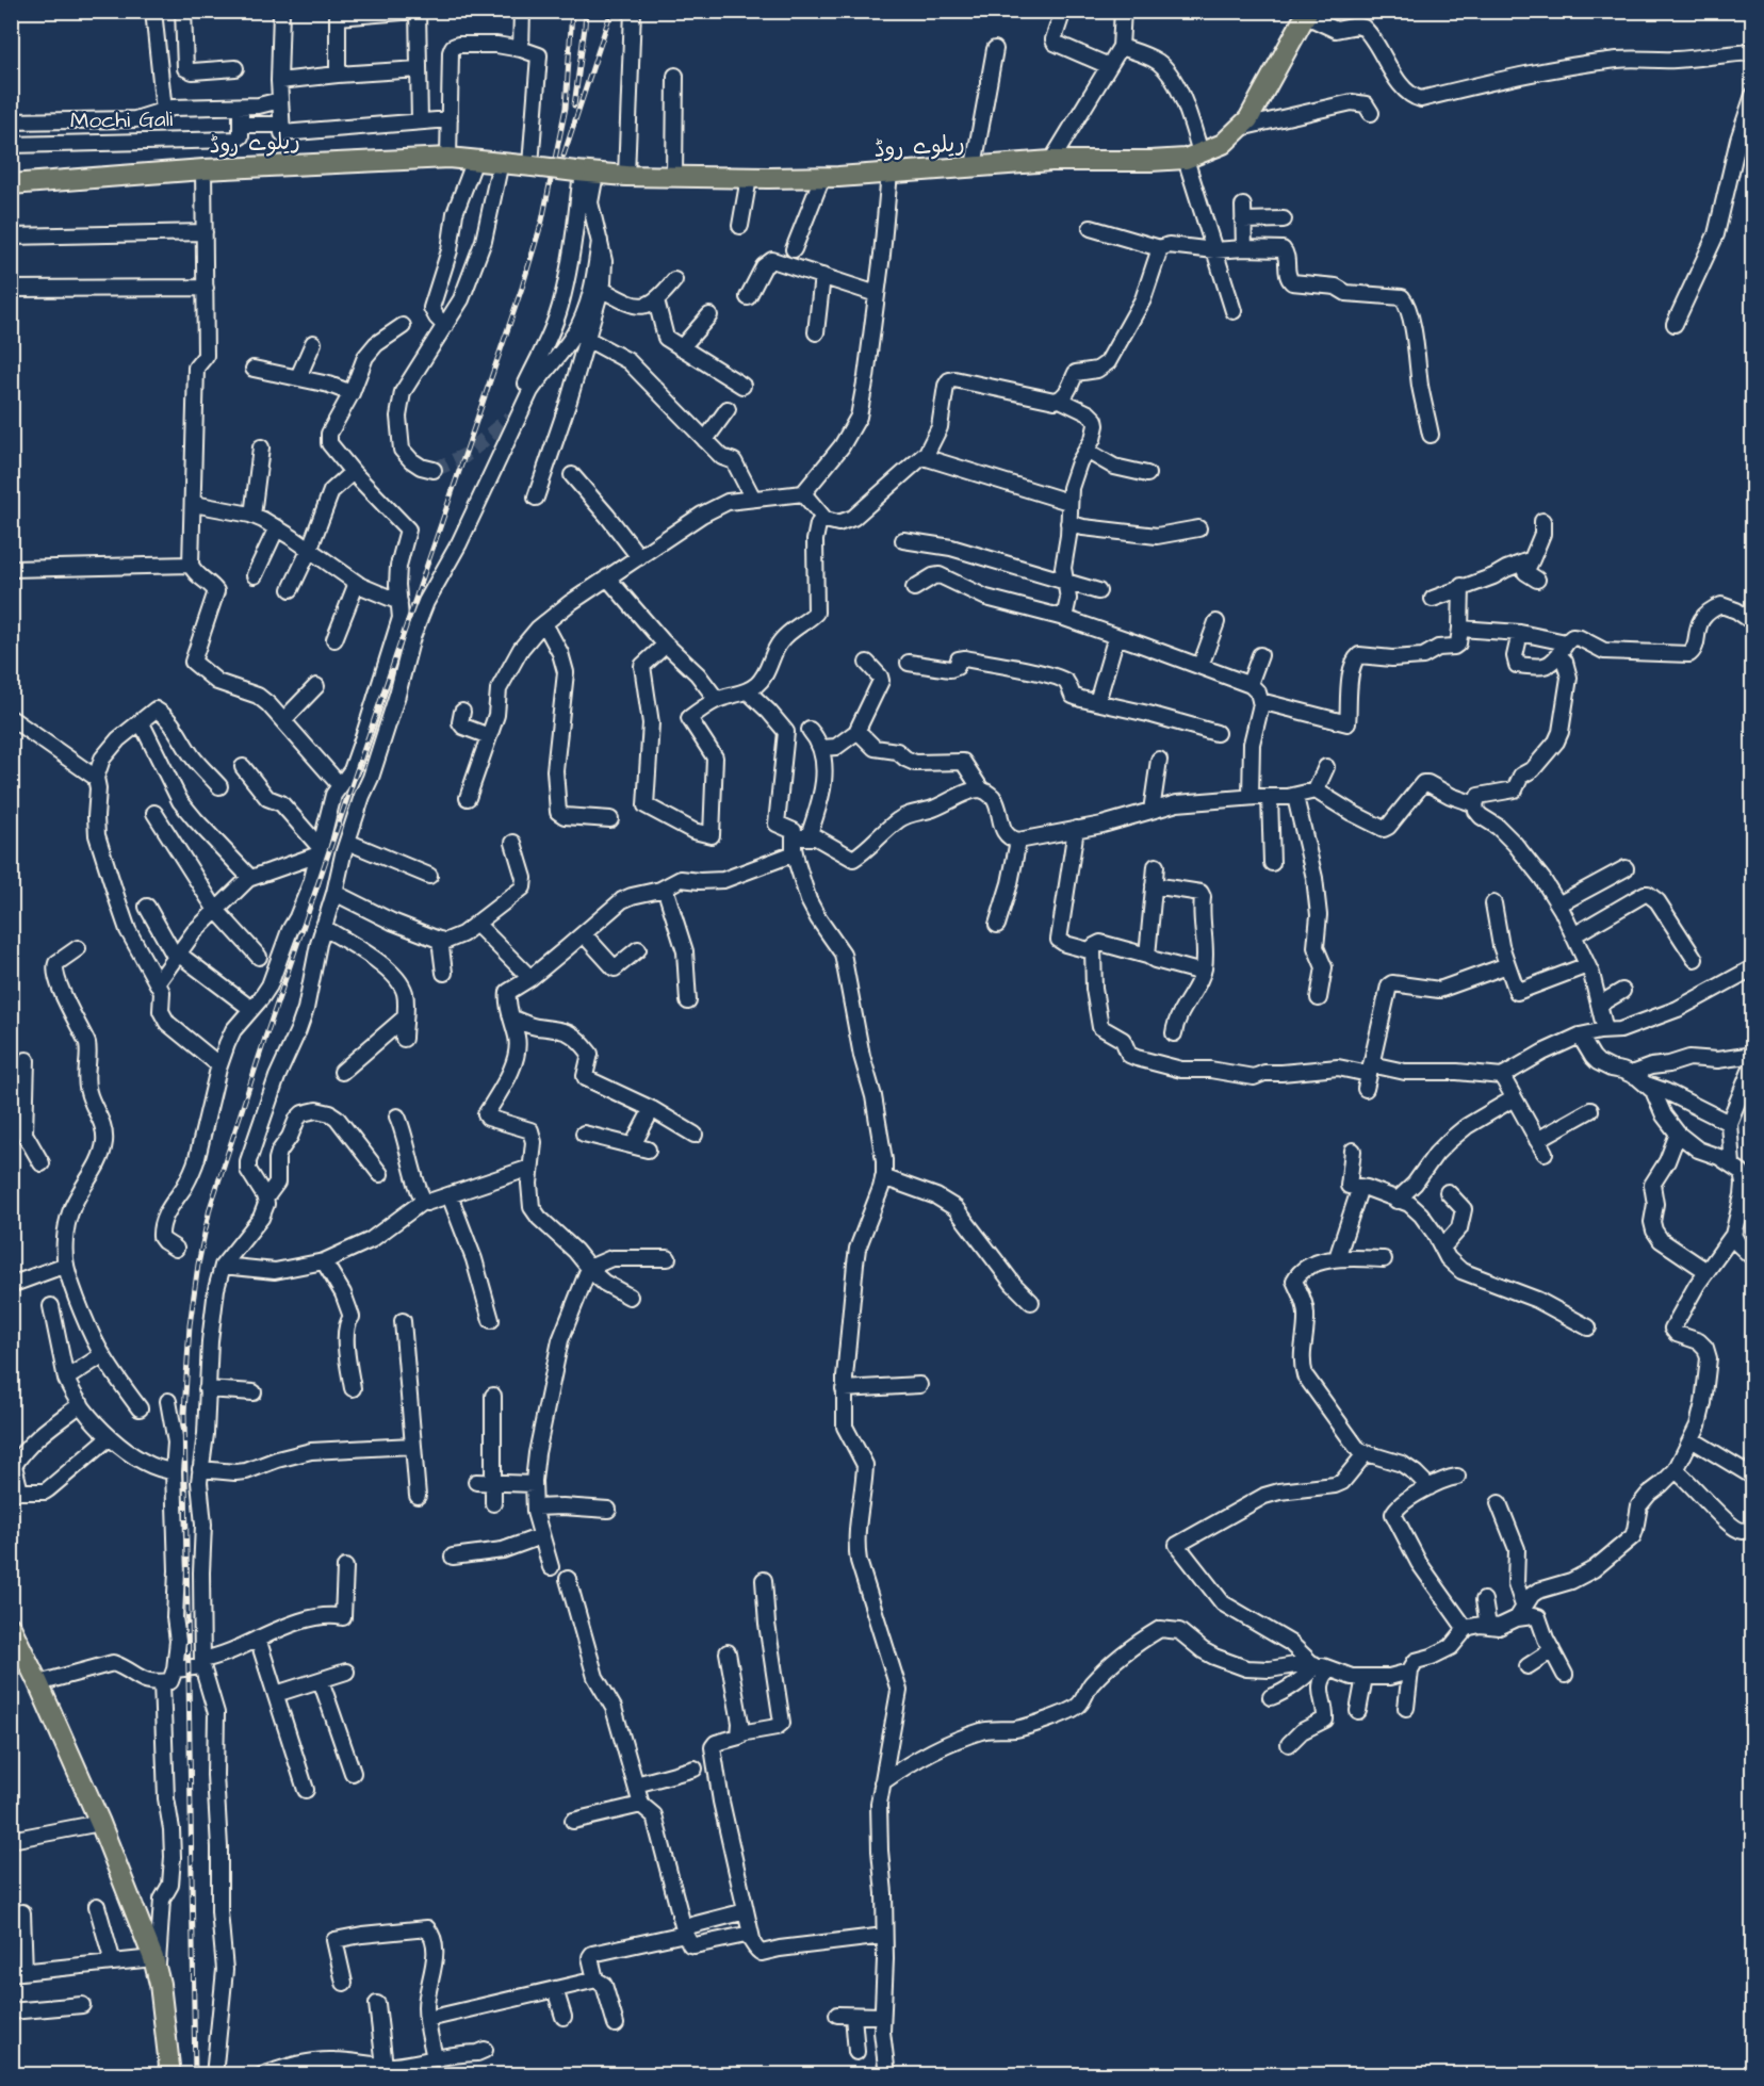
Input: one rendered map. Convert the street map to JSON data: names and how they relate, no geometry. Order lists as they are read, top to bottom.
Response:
{
  "streets": {
    "main road": ["ریلوے روڈ"],
    "street": ["Mochi Gali"]
  }
}
